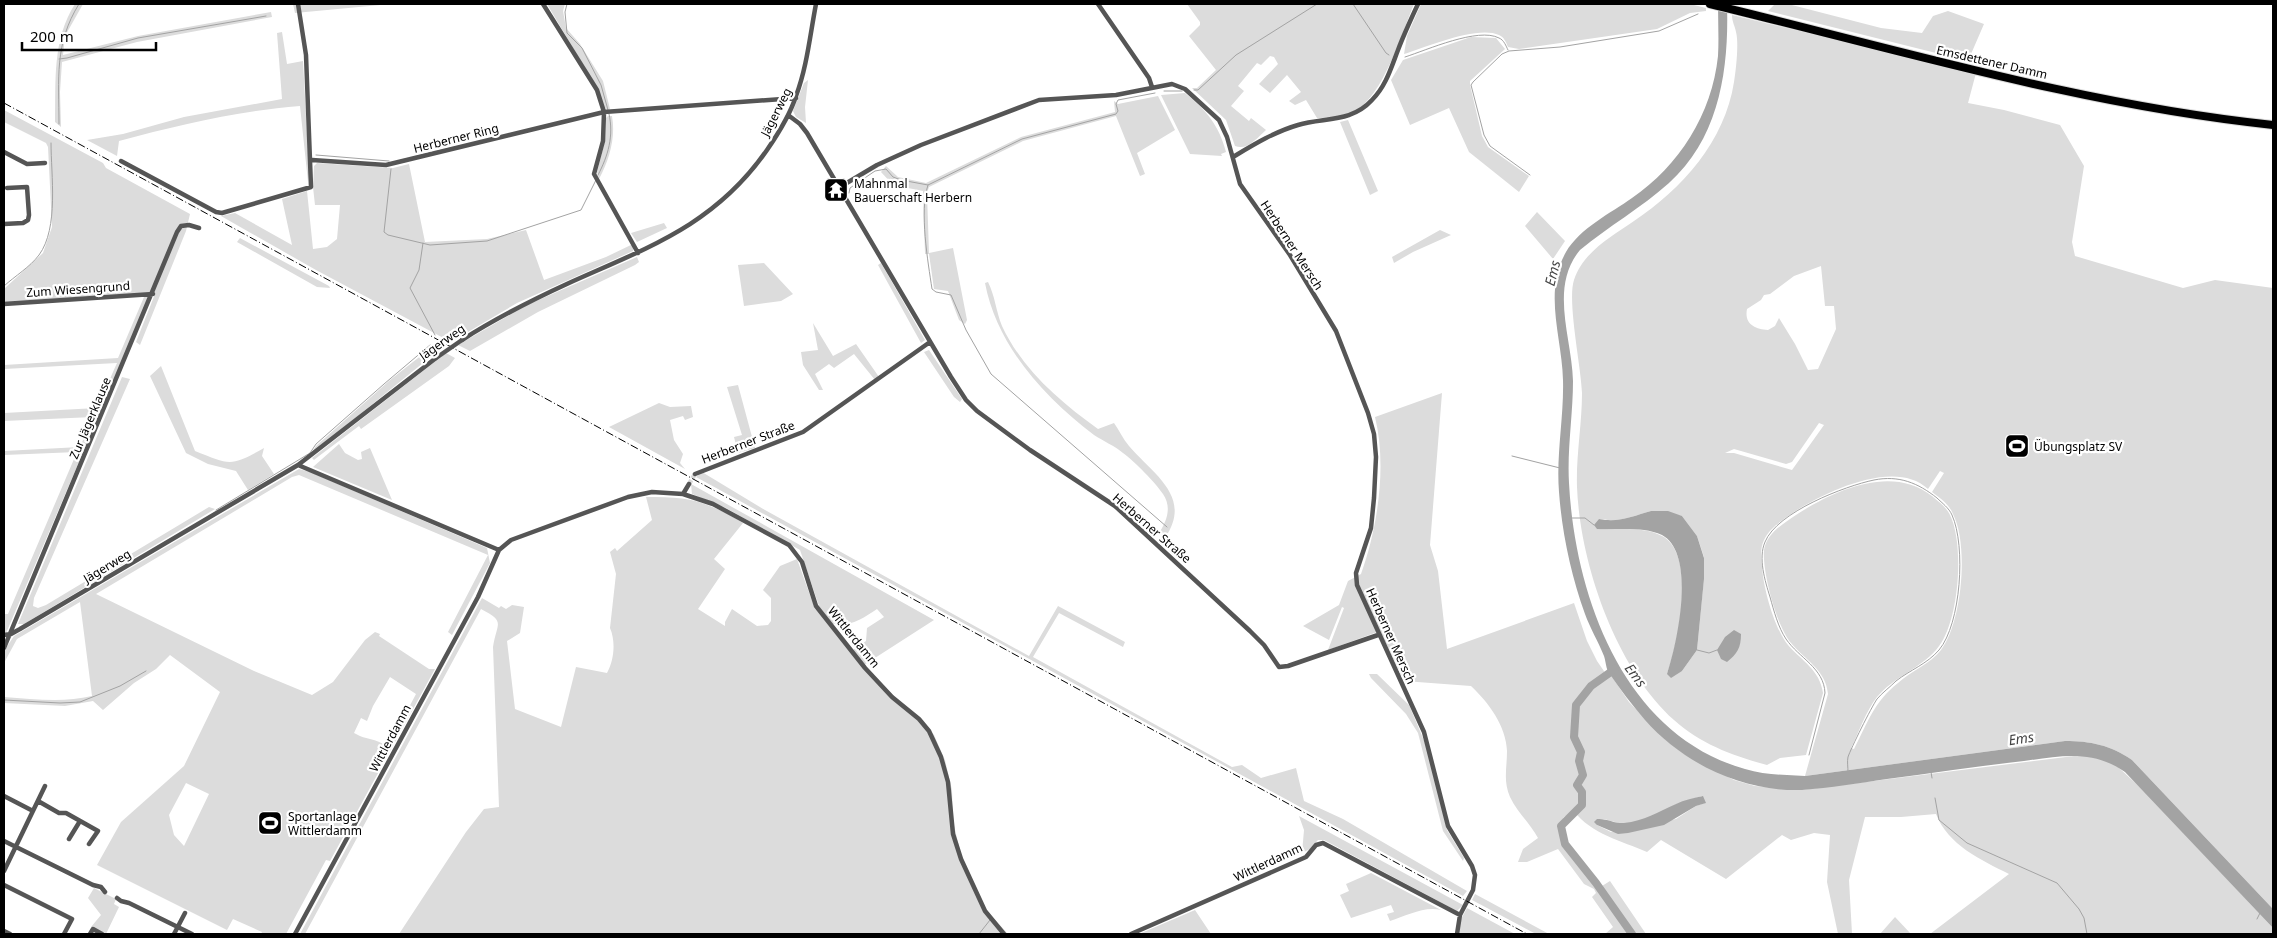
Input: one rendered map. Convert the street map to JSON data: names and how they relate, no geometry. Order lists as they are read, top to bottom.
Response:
{
  "streets": {
    "main road": ["Emsdettener Damm"],
    "street": [
      "Jägerweg",
      "Herberner Ring",
      "Herberner Mersch",
      "Zum Wiesengrund",
      "Zur Jägerklause",
      "Herberner Straße",
      "Wittlerdamm"
    ]
  },
  "crossings": [
    ["Jägerweg", "Herberner Ring"],
    ["Jägerweg", "Zur Jägerklause"],
    ["Jägerweg", "Herberner Straße"],
    ["Herberner Mersch", "Herberner Straße"],
    ["Herberner Mersch", "Wittlerdamm"],
    ["Zum Wiesengrund", "Zur Jägerklause"]
  ],
  "water": ["Ems"],
  "places": {
    "temple": ["Mahnmal Bauerschaft Herbern"],
    "sports": ["Übungsplatz SV", "Sportanlage Wittlerdamm"]
  },
  "scale_bar": "200 m"
}
